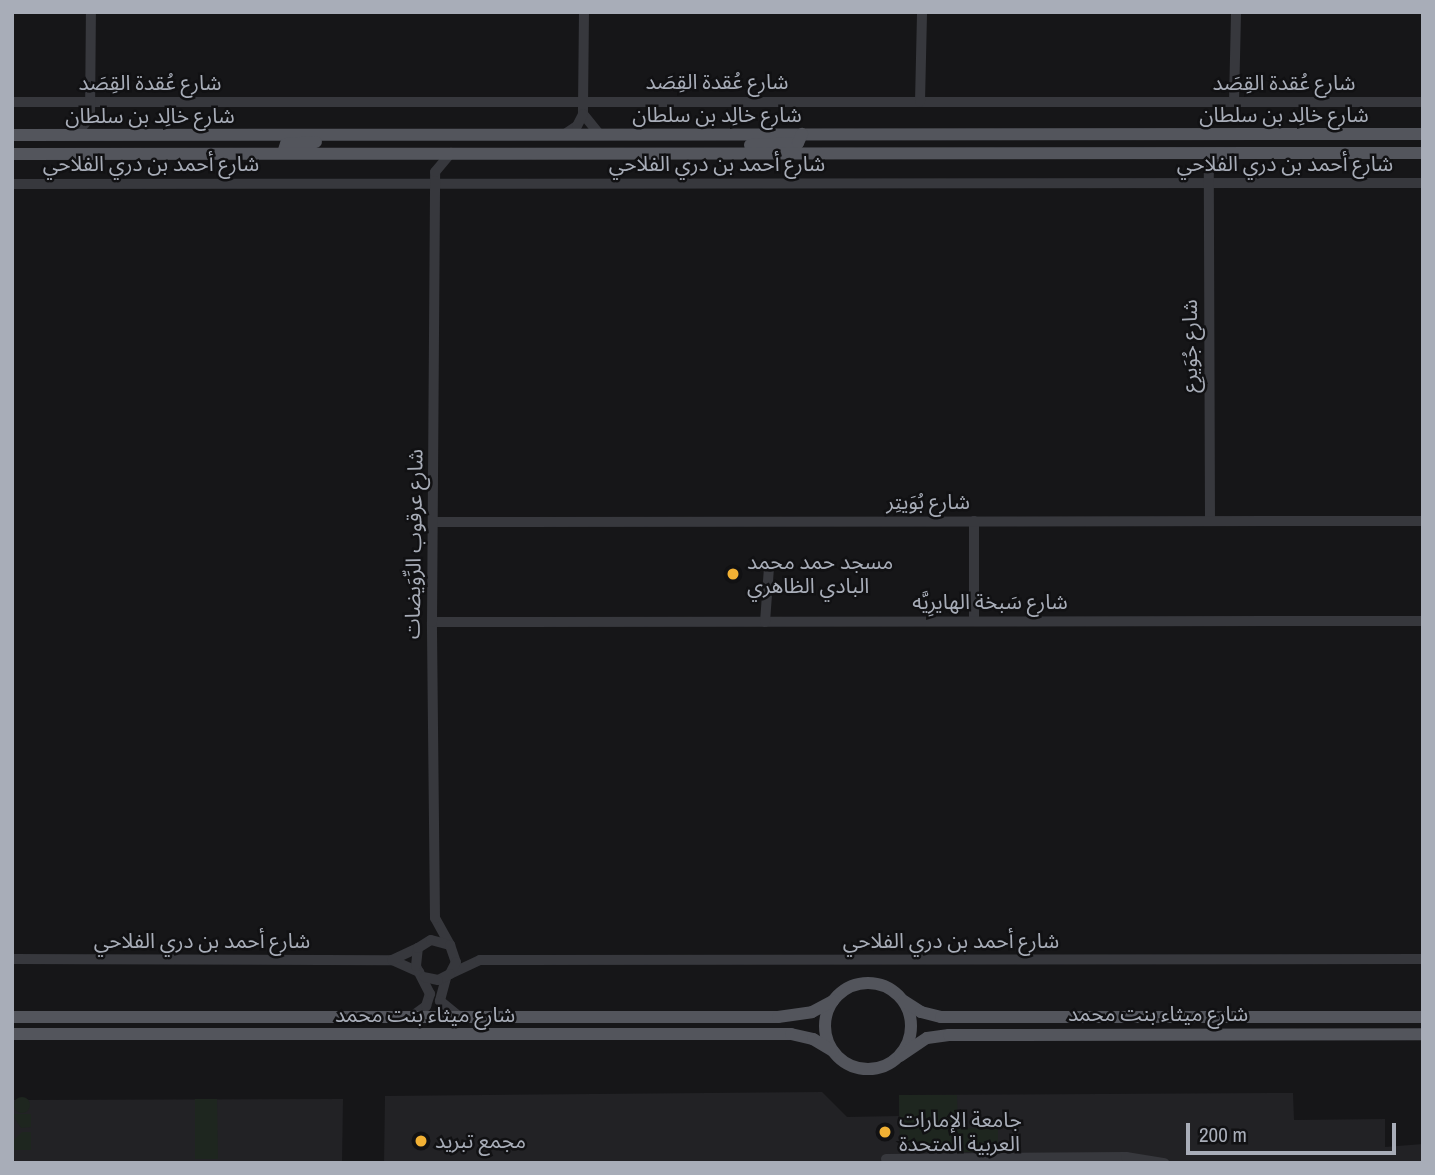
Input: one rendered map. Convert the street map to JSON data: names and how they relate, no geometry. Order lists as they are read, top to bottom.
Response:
{
  "streets": {
    "main road": ["شارع خالِد بن سلطان", "شارع ميثاء بنت محمد"],
    "street": [
      "شارع عُقدة القِصَد",
      "شارع أحمد بن دري الفلاحي",
      "شارع جُوَيرِع",
      "شارع بُوَيتِر",
      "شارع عرقوب الرِّوَيضات",
      "شارع سَبخة الهايرِيَّه"
    ]
  },
  "crossings": [
    ["شارع أحمد بن دري الفلاحي", "شارع جُوَيرِع"],
    ["شارع أحمد بن دري الفلاحي", "شارع عرقوب الرِّوَيضات"],
    ["شارع جُوَيرِع", "شارع بُوَيتِر"],
    ["شارع بُوَيتِر", "شارع عرقوب الرِّوَيضات"],
    ["شارع عرقوب الرِّوَيضات", "شارع سَبخة الهايرِيَّه"]
  ],
  "places": ["مسجد حمد محمد البادي الظاهري", "جامعة الإمارات العربية المتحدة", "مجمع تبريد"],
  "scale_bar": "200 m"
}
